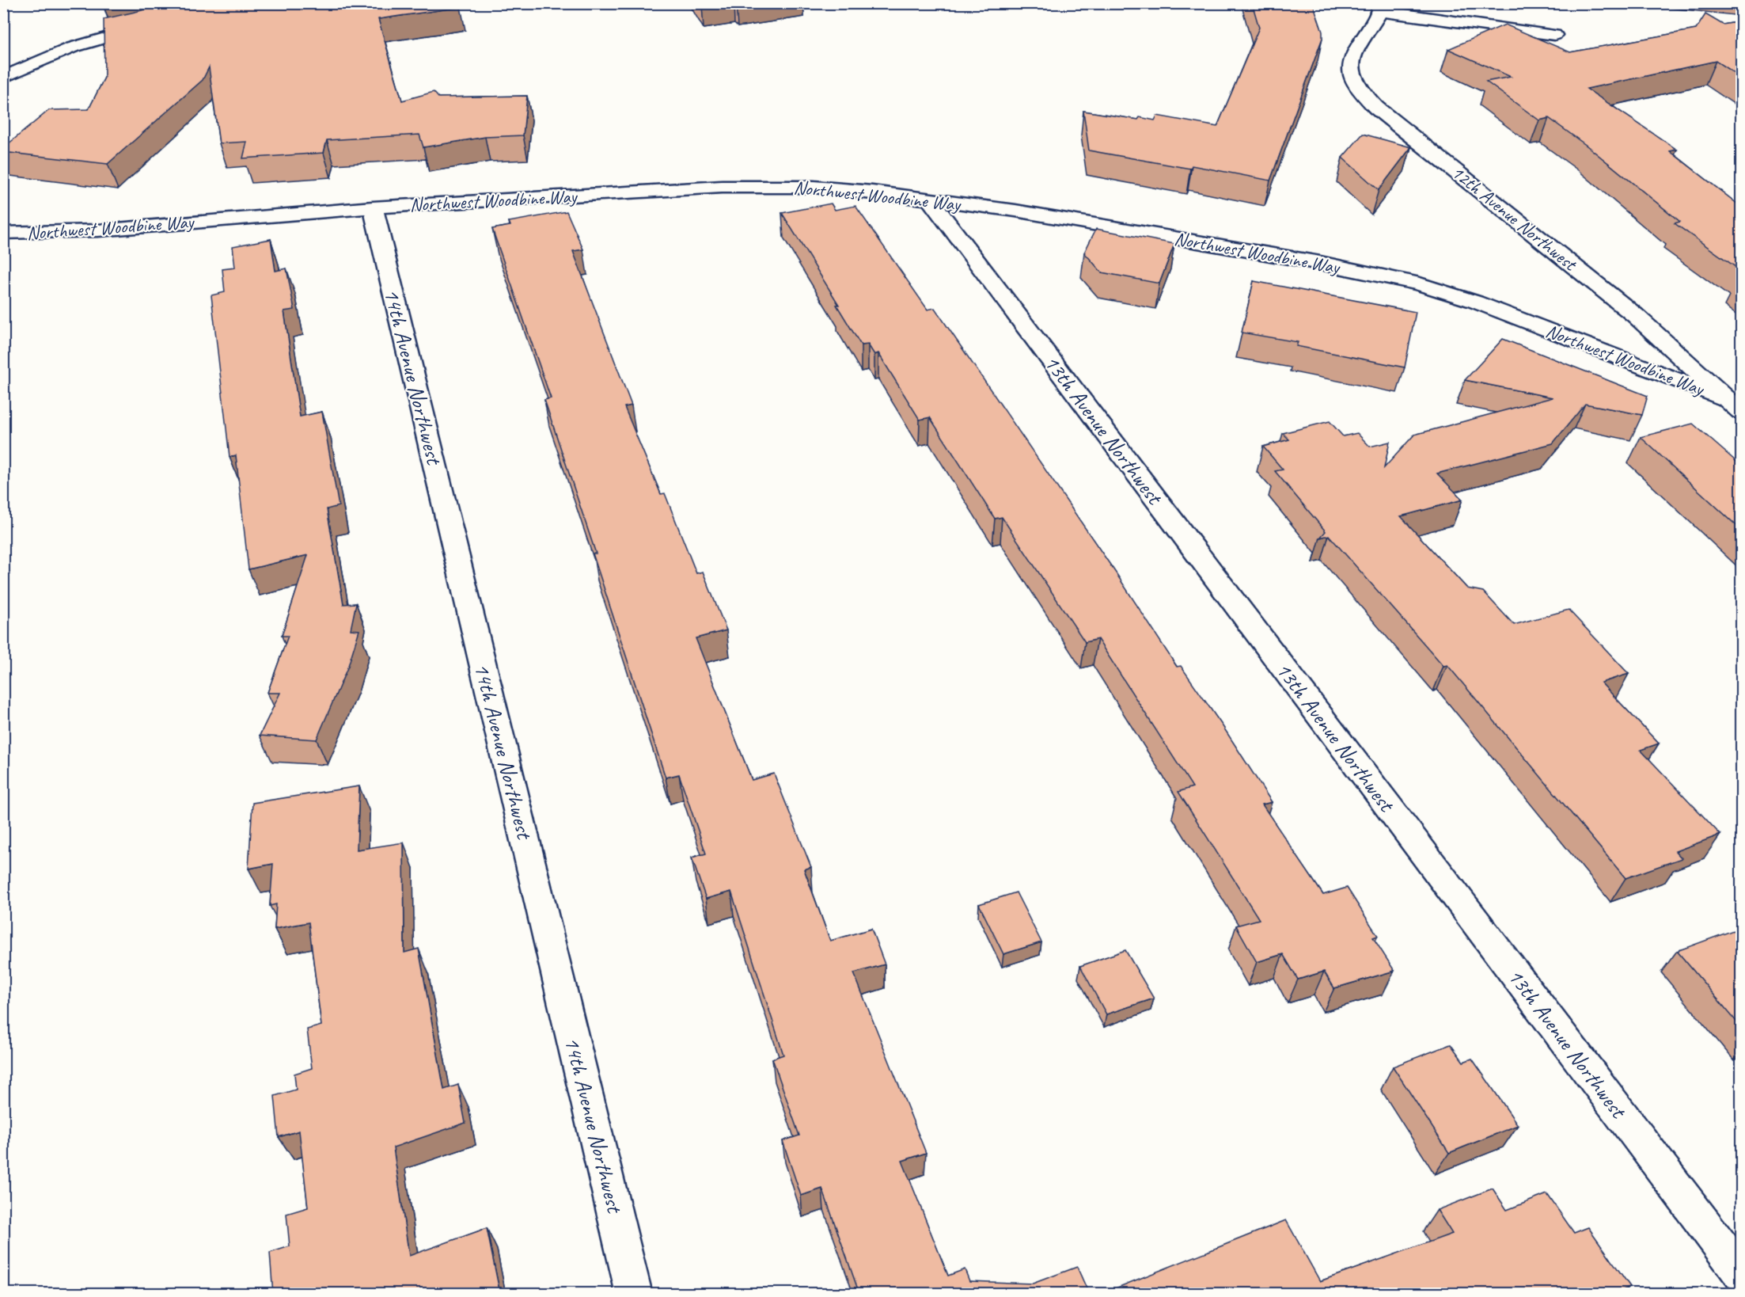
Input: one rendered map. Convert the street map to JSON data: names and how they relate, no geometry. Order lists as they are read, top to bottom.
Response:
{
  "streets": {
    "street": [
      "Northwest Woodbine Way",
      "12th Avenue Northwest",
      "14th Avenue Northwest",
      "13th Avenue Northwest"
    ]
  },
  "crossings": [
    ["Northwest Woodbine Way", "12th Avenue Northwest"],
    ["Northwest Woodbine Way", "14th Avenue Northwest"],
    ["Northwest Woodbine Way", "13th Avenue Northwest"]
  ]
}
